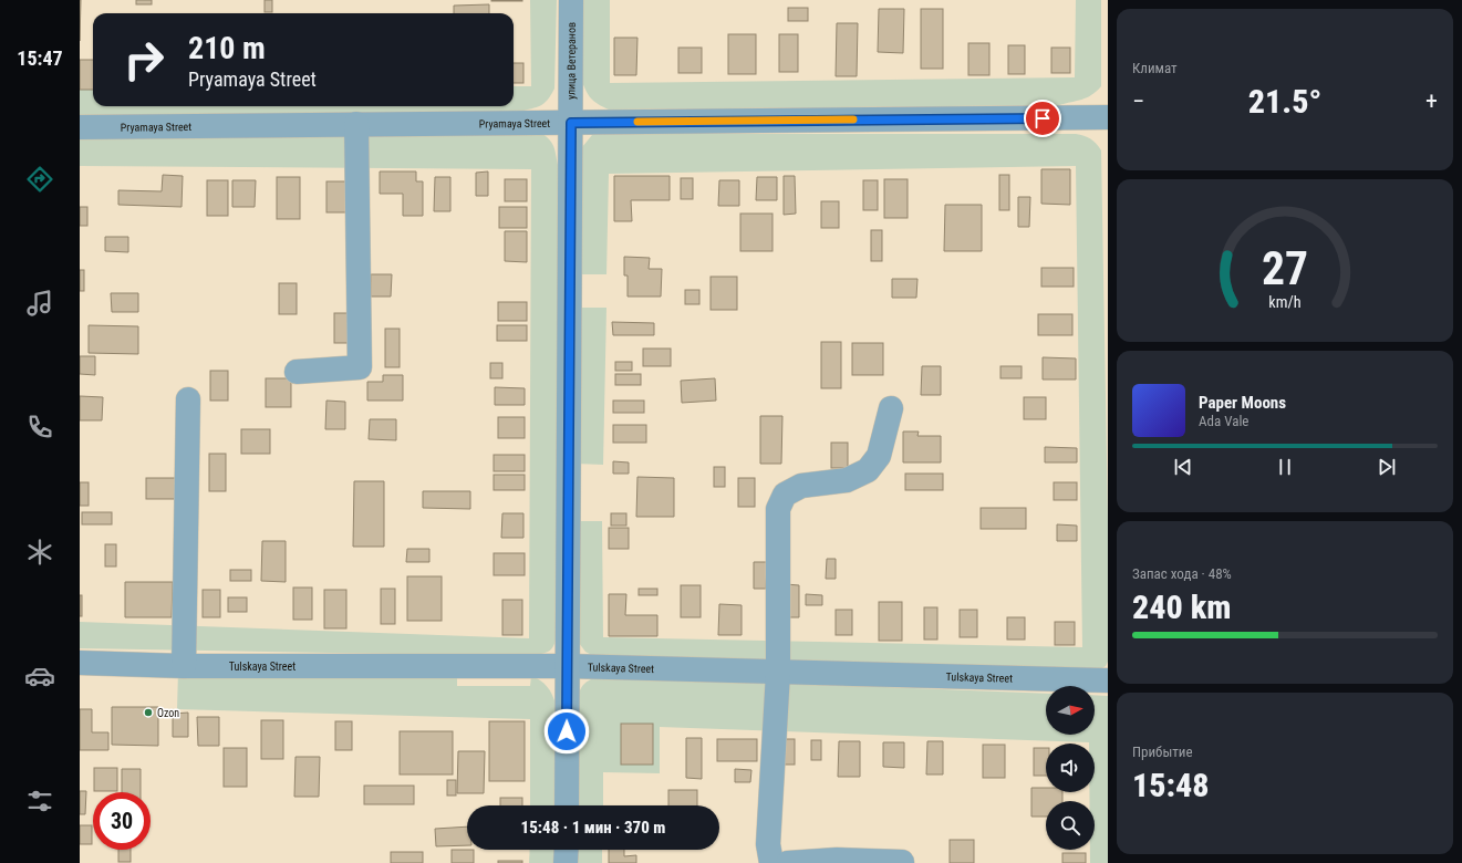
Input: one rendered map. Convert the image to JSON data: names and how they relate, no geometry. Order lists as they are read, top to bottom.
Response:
{
  "streets": {
    "street": ["улица Ветеранов", "Pryamaya Street", "Tulskaya Street"]
  },
  "crossings": [
    ["улица Ветеранов", "Pryamaya Street"],
    ["улица Ветеранов", "Tulskaya Street"]
  ],
  "places": ["Ozon"],
  "north": "right",
  "page": {
    "tabs": "15:47",
    "tile": [
      "Климат",
      ["Запас хода · 48%", "240 km"],
      ["Прибытие", "15:48"]
    ],
    "turn": ["210 m", "Pryamaya Street"],
    "heat": ["−", "21.5°", "+"],
    "song": ["Paper Moons", "Ada Vale"],
    "limit": "30",
    "trip": "15:48 · 1 мин · 370 m",
    "gauge": ["27", "km/h"]
  }
}
